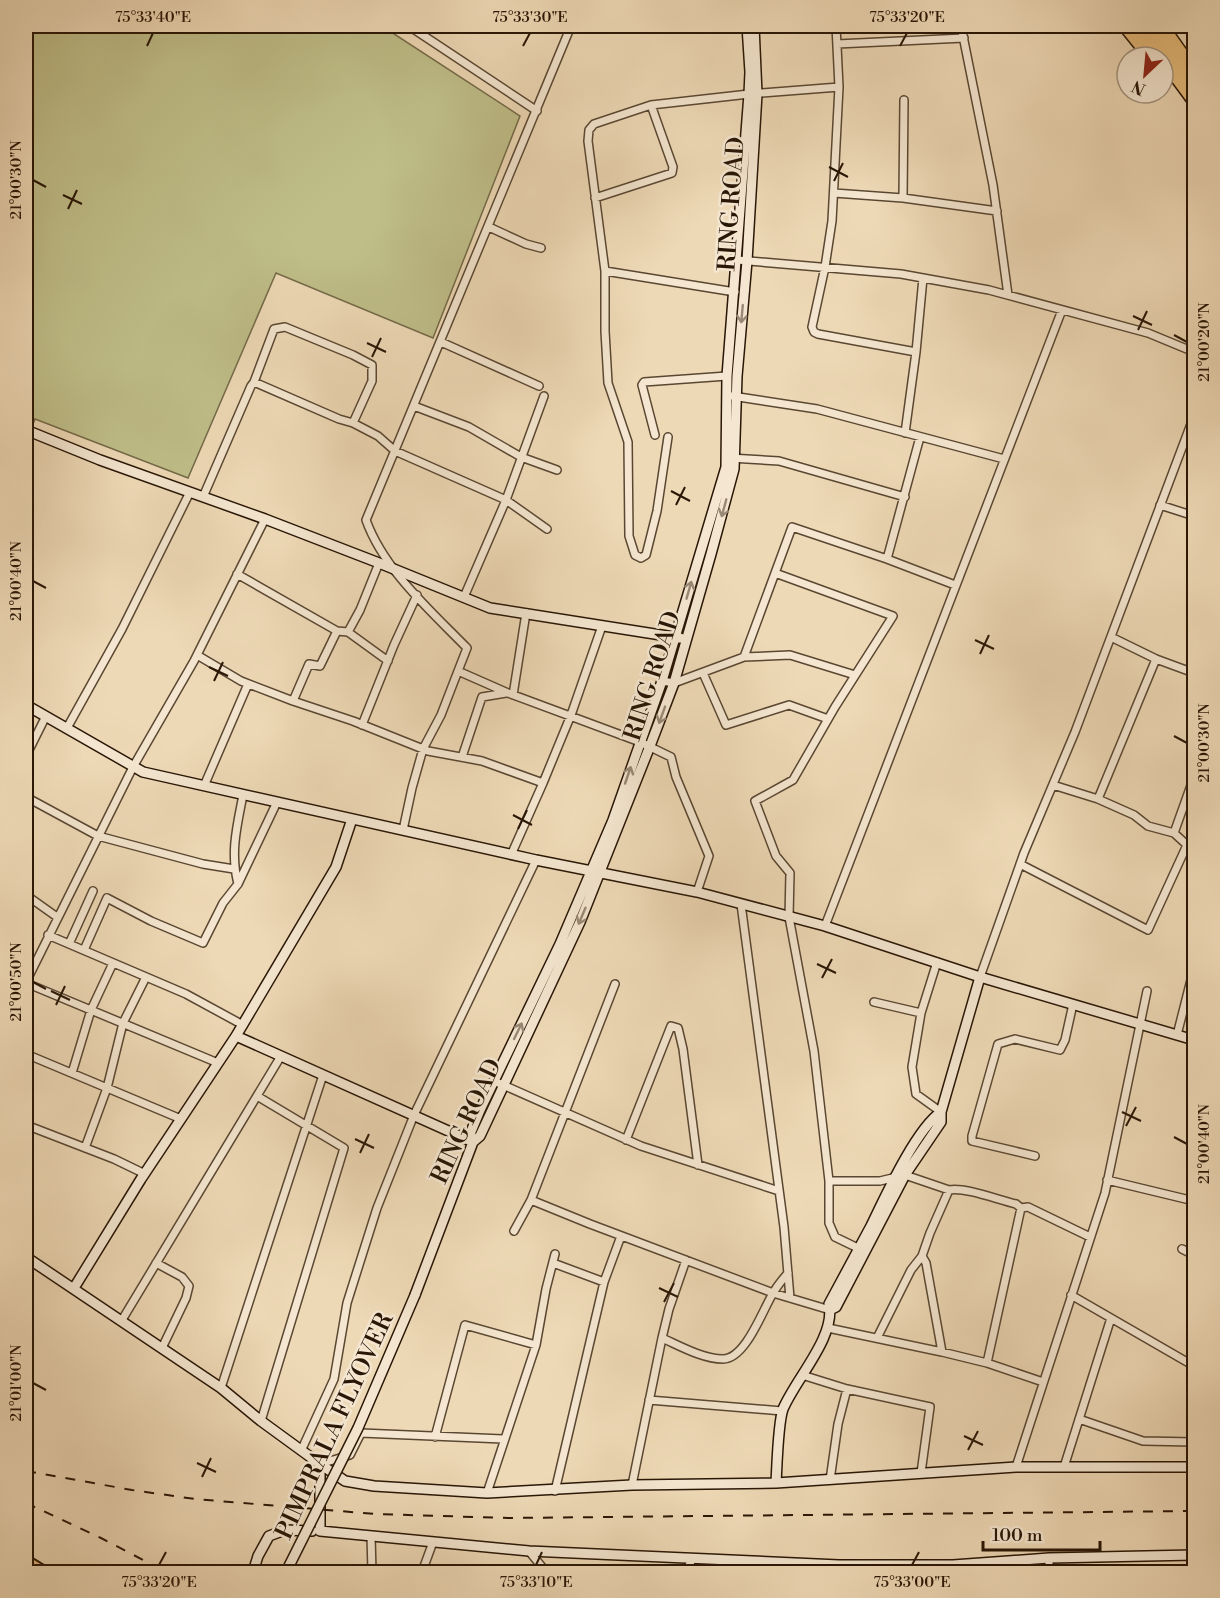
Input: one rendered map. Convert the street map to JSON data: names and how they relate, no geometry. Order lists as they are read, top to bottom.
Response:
{
  "streets": {
    "main road": ["RING ROAD", "PIMPRALA FLYOVER"]
  },
  "crossings": [
    ["RING ROAD", "PIMPRALA FLYOVER"]
  ],
  "scale_bar": "100 m",
  "north": "bottom left",
  "coordinates": [
    "75°33'40\"E",
    "75°33'30\"E",
    "75°33'20\"E",
    "21°00'30\"N",
    "21°00'20\"N",
    "21°00'40\"N",
    "21°00'50\"N",
    "21°01'00\"N",
    "75°33'10\"E",
    "75°33'00\"E"
  ]
}
